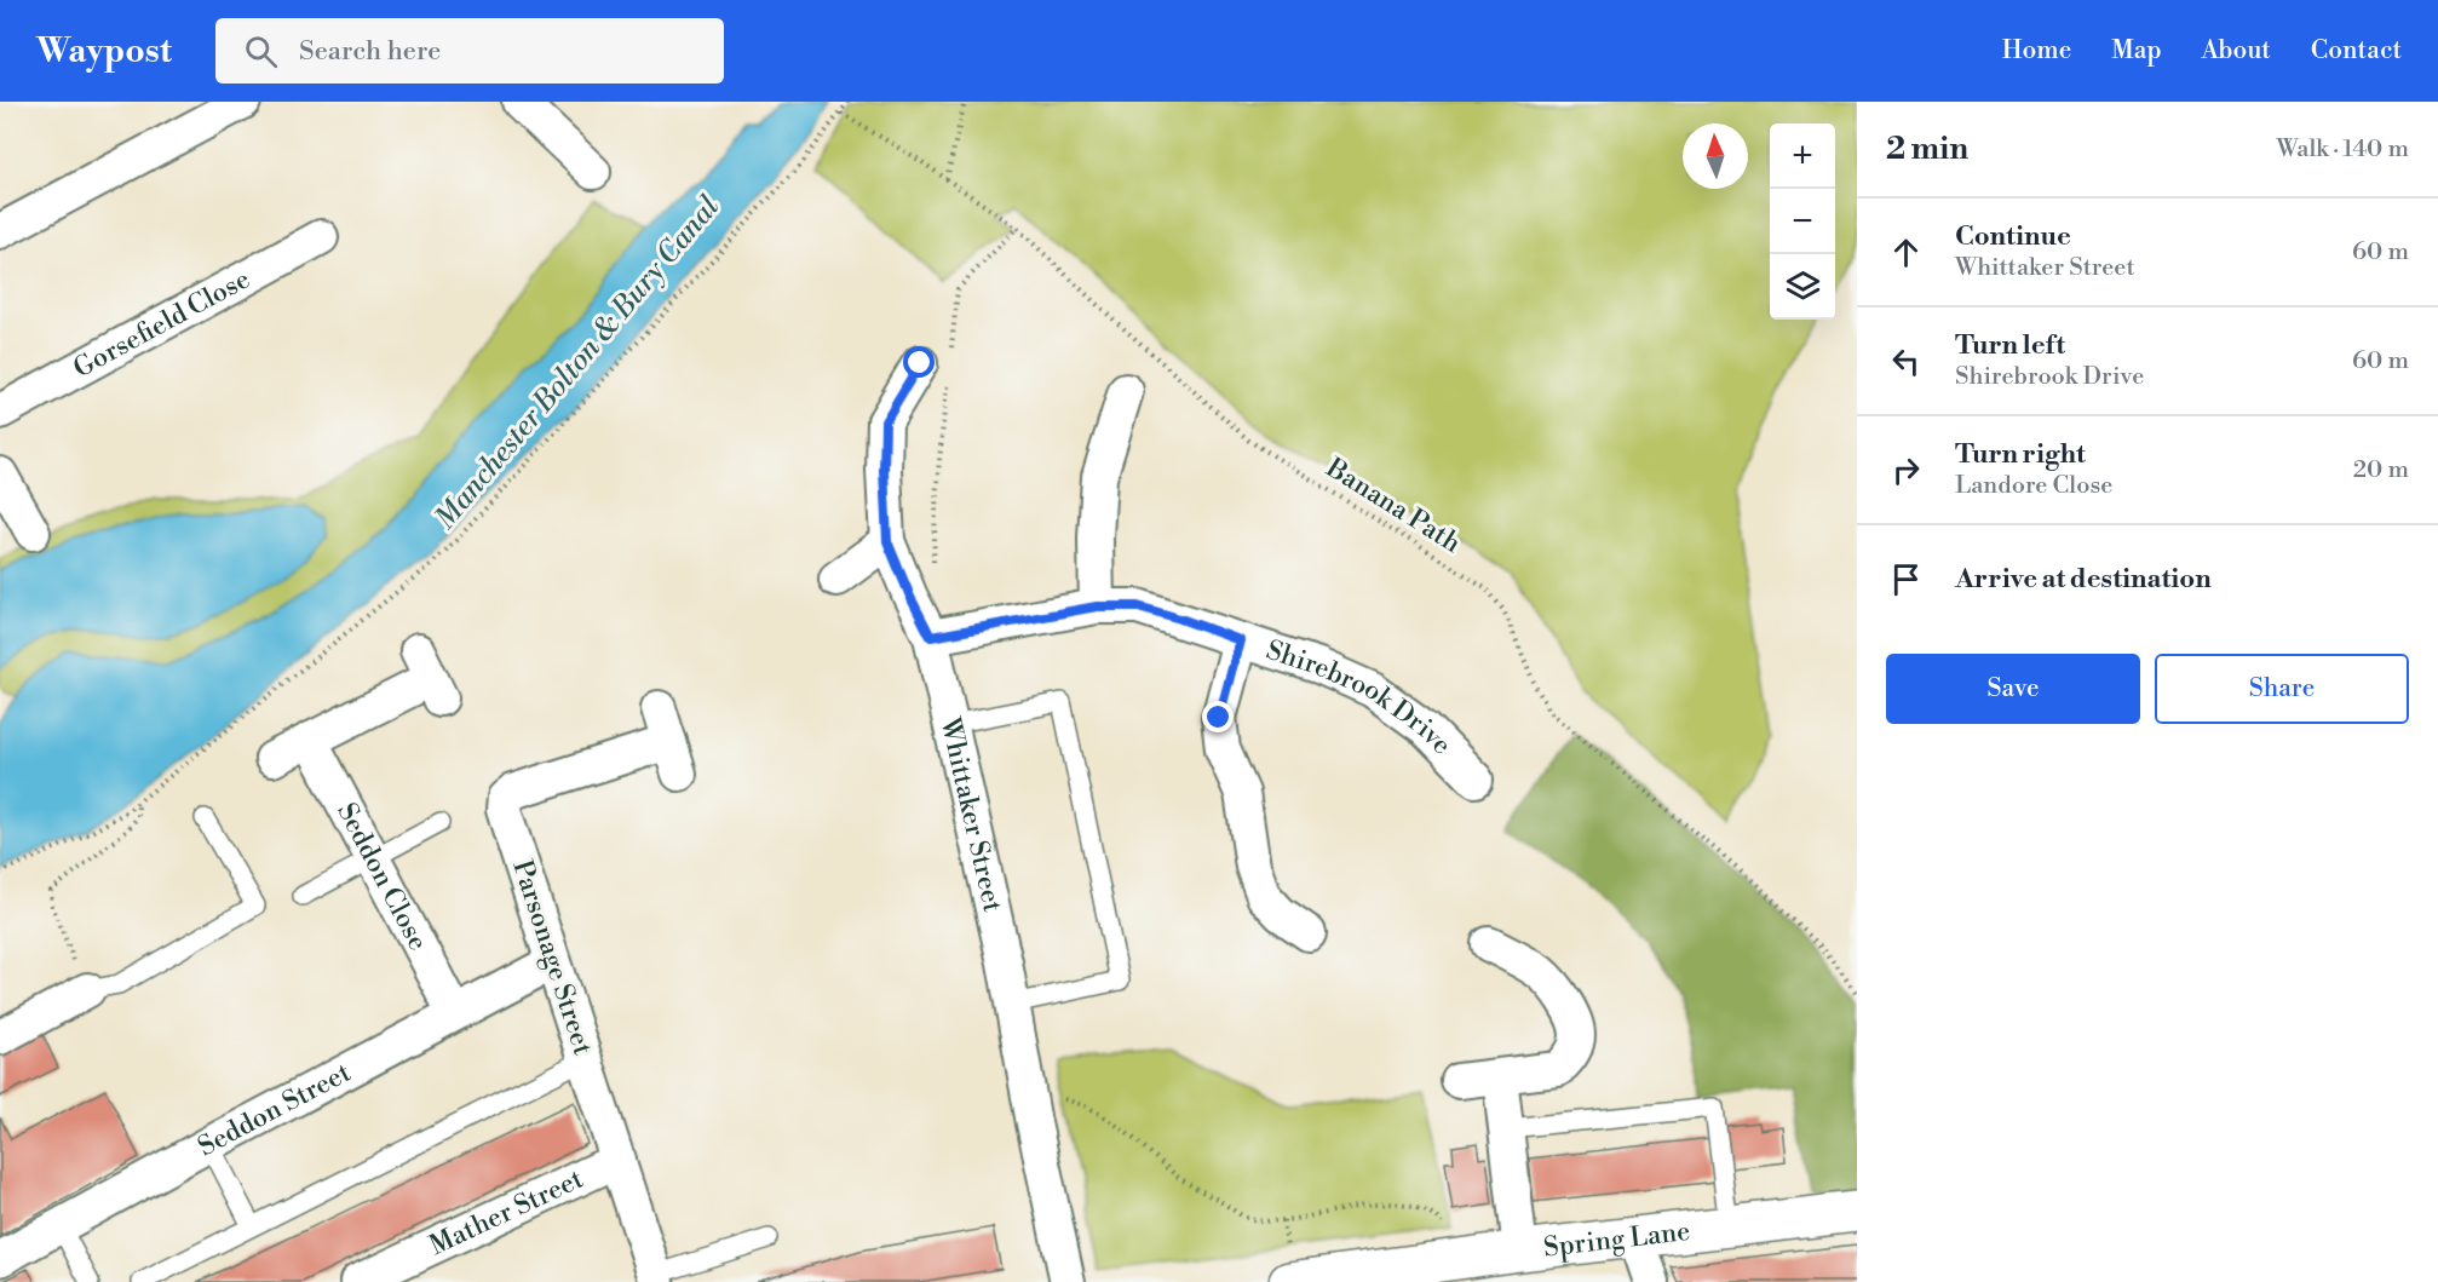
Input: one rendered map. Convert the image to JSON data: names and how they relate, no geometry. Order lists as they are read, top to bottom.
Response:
{
  "streets": {
    "main road": ["Spring Lane"],
    "street": [
      "Gorsefield Close",
      "Shirebrook Drive",
      "Whittaker Street",
      "Seddon Close",
      "Parsonage Street",
      "Seddon Street",
      "Mather Street"
    ],
    "path": ["Banana Path"]
  },
  "crossings": [
    ["Shirebrook Drive", "Whittaker Street"],
    ["Seddon Close", "Seddon Street"],
    ["Parsonage Street", "Seddon Street"],
    ["Parsonage Street", "Mather Street"]
  ],
  "water": ["Manchester Bolton & Bury Canal"],
  "north": "top",
  "page": {
    "header": "Waypost",
    "search": "Search here",
    "nav": [
      "Home",
      "Map",
      "About",
      "Contact"
    ],
    "heading": ["2 min", "Walk · 140 m"],
    "map_buttons": ["+", "−"],
    "list": [
      ["Continue", "Whittaker Street", "60 m"],
      ["Turn left", "Shirebrook Drive", "60 m"],
      ["Turn right", "Landore Close", "20 m"],
      "Arrive at destination"
    ],
    "buttons": ["Save", "Share"]
  }
}
